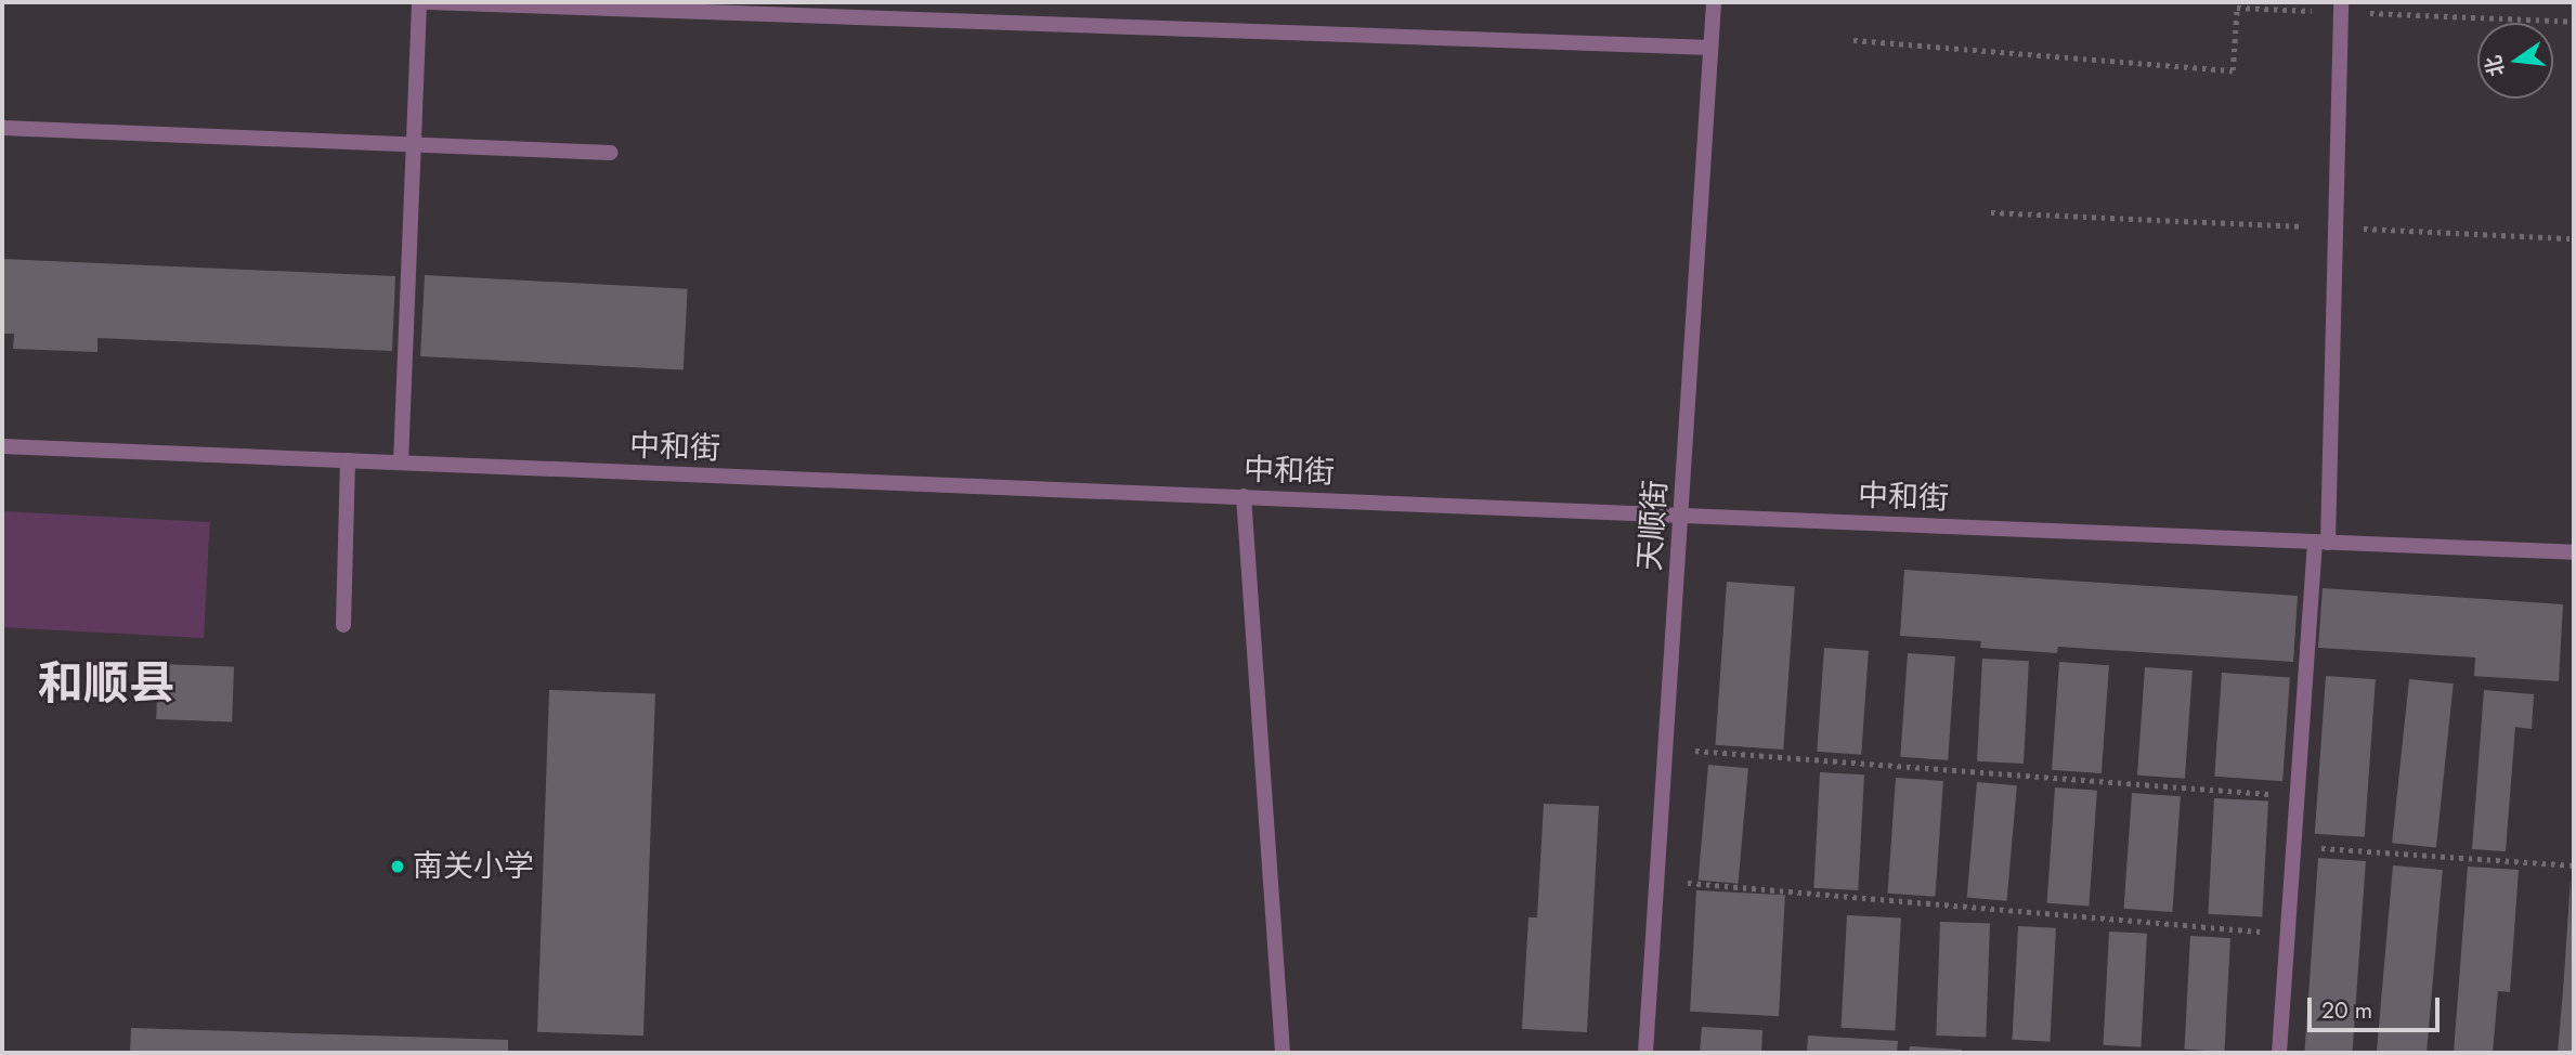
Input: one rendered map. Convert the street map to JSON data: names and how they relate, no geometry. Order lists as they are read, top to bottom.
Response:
{
  "streets": {
    "street": ["中和街", "天顺街"]
  },
  "crossings": [
    ["中和街", "天顺街"]
  ],
  "districts": ["和顺县"],
  "places": ["南关小学"],
  "scale_bar": "20 m",
  "north": "left"
}
